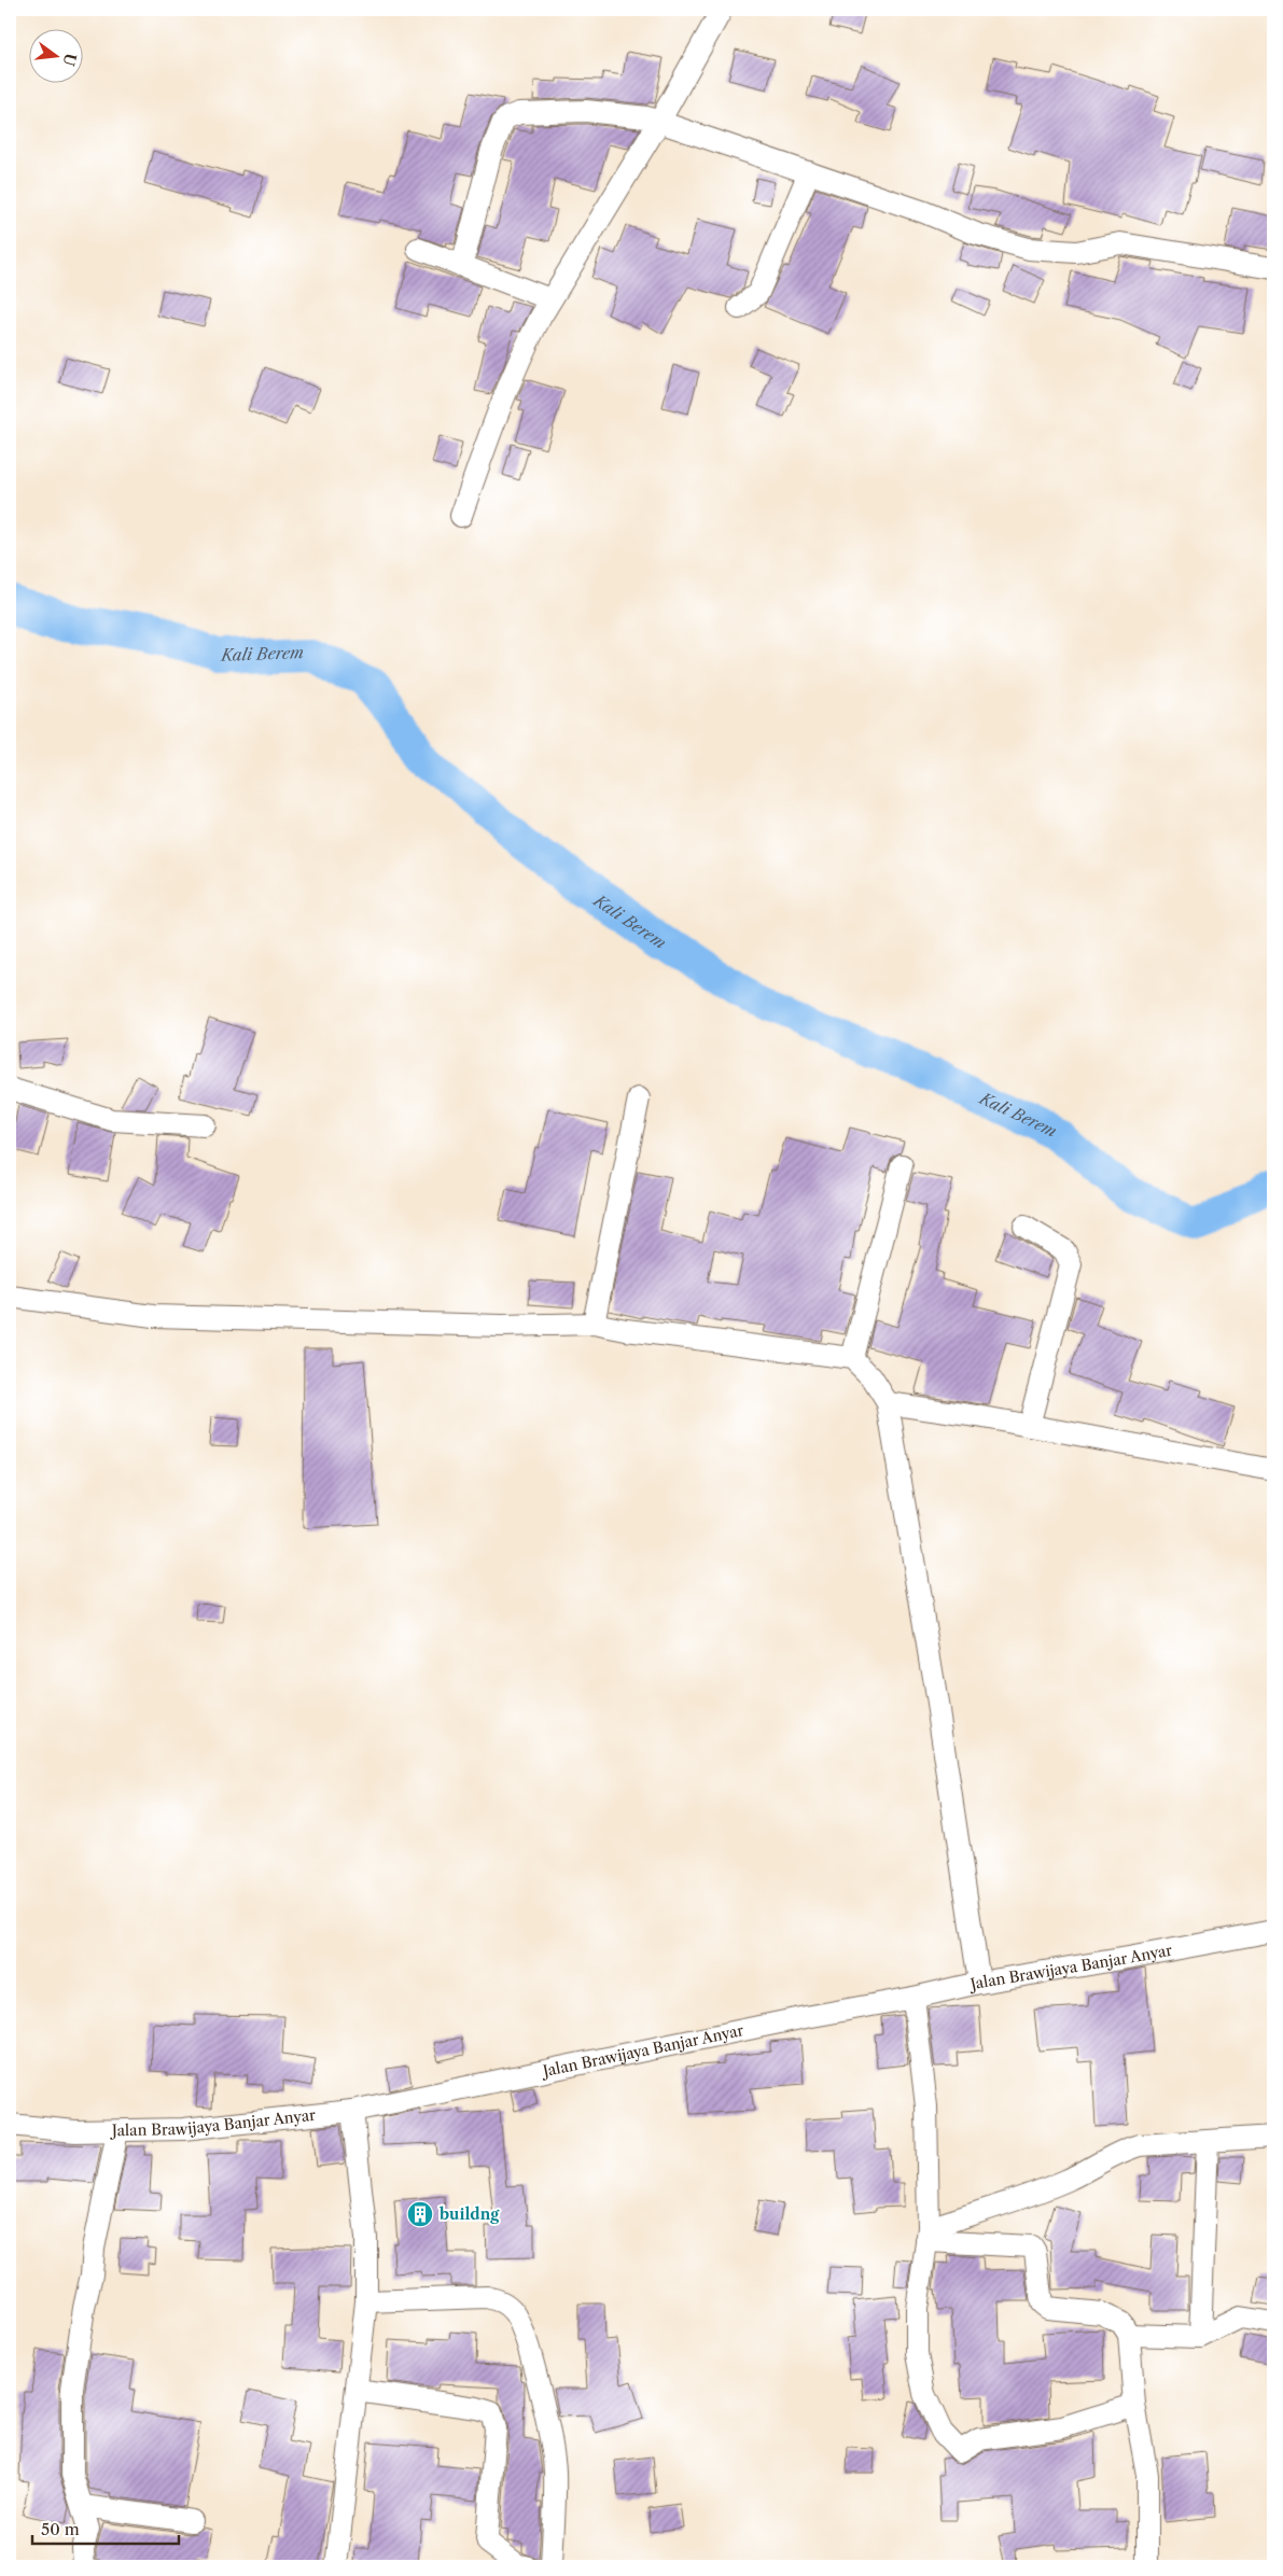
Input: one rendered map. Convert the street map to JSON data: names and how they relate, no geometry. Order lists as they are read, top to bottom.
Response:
{
  "streets": {
    "street": ["Jalan Brawijaya Banjar Anyar"]
  },
  "water": ["Kali Berem"],
  "places": {
    "building": ["buildng"]
  },
  "scale_bar": "50 m",
  "north": "right"
}
